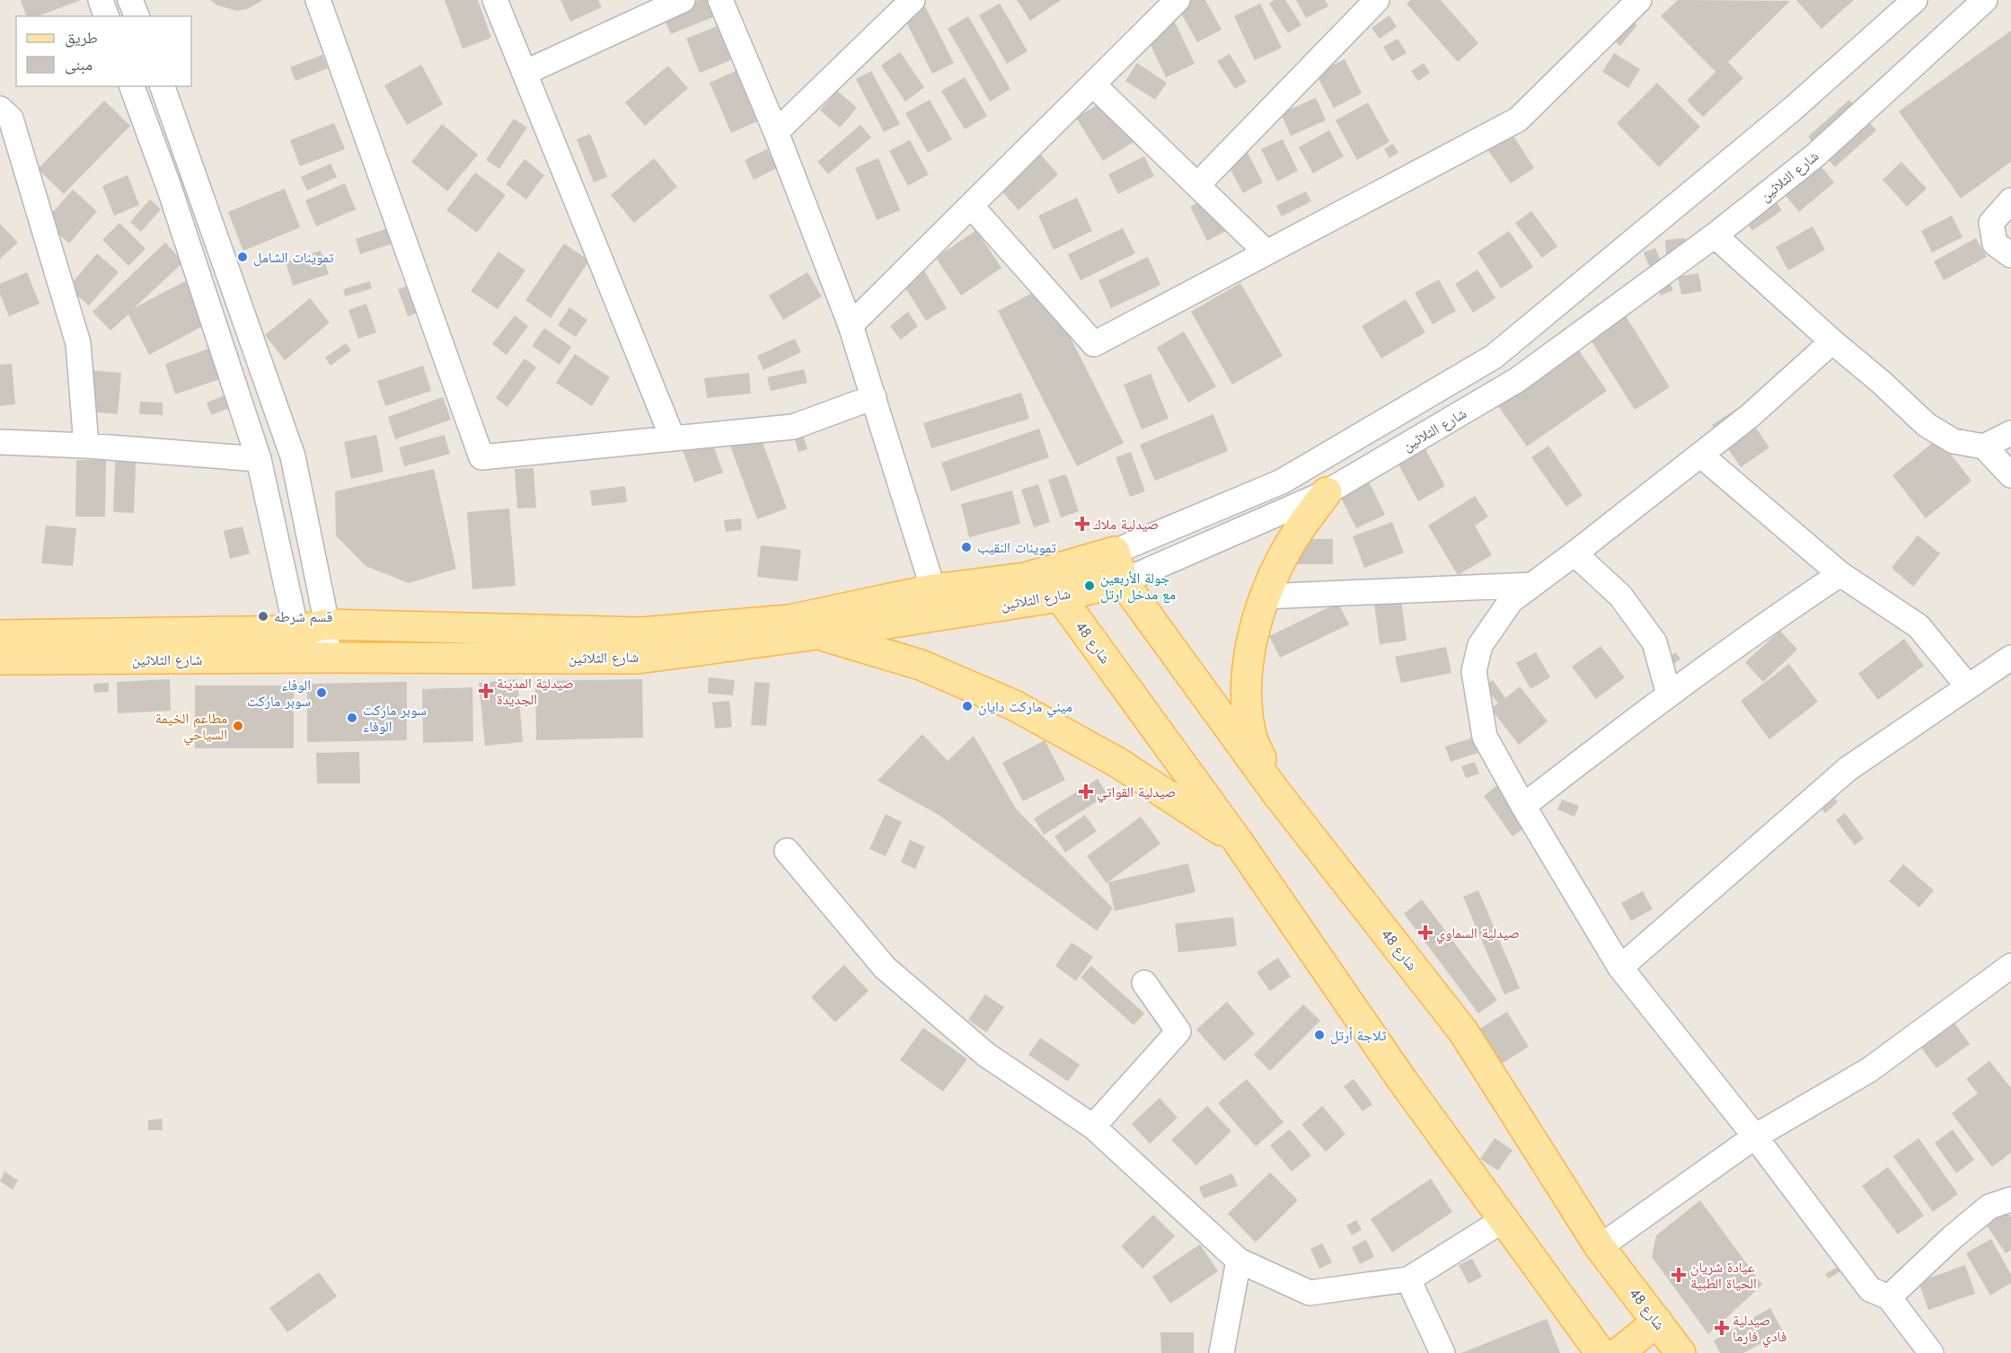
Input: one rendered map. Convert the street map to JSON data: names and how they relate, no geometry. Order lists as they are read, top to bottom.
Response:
{
  "streets": {
    "main road": ["شارع الثلاثين", "شارع 48"]
  },
  "crossings": [
    ["شارع الثلاثين", "شارع 48"]
  ],
  "places": {
    "other": [
      "تموينات الشامل",
      "تموينات النقيب",
      "جولة الأربعين مع مدخل ارتل",
      "قسم شرطه",
      "الوفاء سوبر ماركت",
      "ميني ماركت دايان",
      "سوبر ماركت الوفاء",
      "مطاعم الخيمة السياحي",
      "ثلاجة أرتل"
    ],
    "health": [
      "صيدلية ملاك",
      "صيدلية المدينة الجديدة",
      "صيدلية القواتي",
      "صيدلية السماوي",
      "عيادة شريان الحياة الطبية",
      "صيدلية فادي فارما"
    ]
  },
  "legend": ["طريق", "مبنى"]
}
